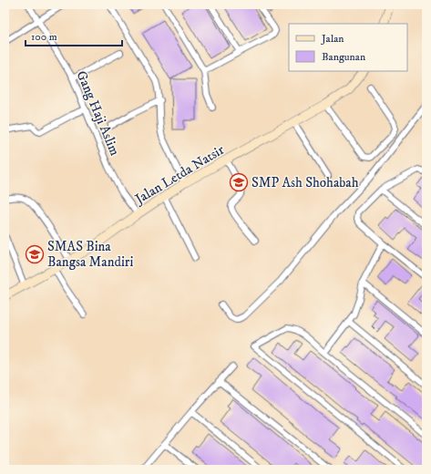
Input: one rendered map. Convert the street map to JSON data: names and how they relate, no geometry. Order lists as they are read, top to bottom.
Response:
{
  "streets": {
    "main road": ["Jalan Letda Natsir"],
    "street": ["Gang Haji Aslim"]
  },
  "crossings": [
    ["Gang Haji Aslim", "Jalan Letda Natsir"]
  ],
  "places": {
    "school or university": ["SMP Ash Shohabah", "SMAS Bina Bangsa Mandiri"]
  },
  "legend": ["Jalan", "Bangunan"],
  "scale_bar": "100 m"
}
